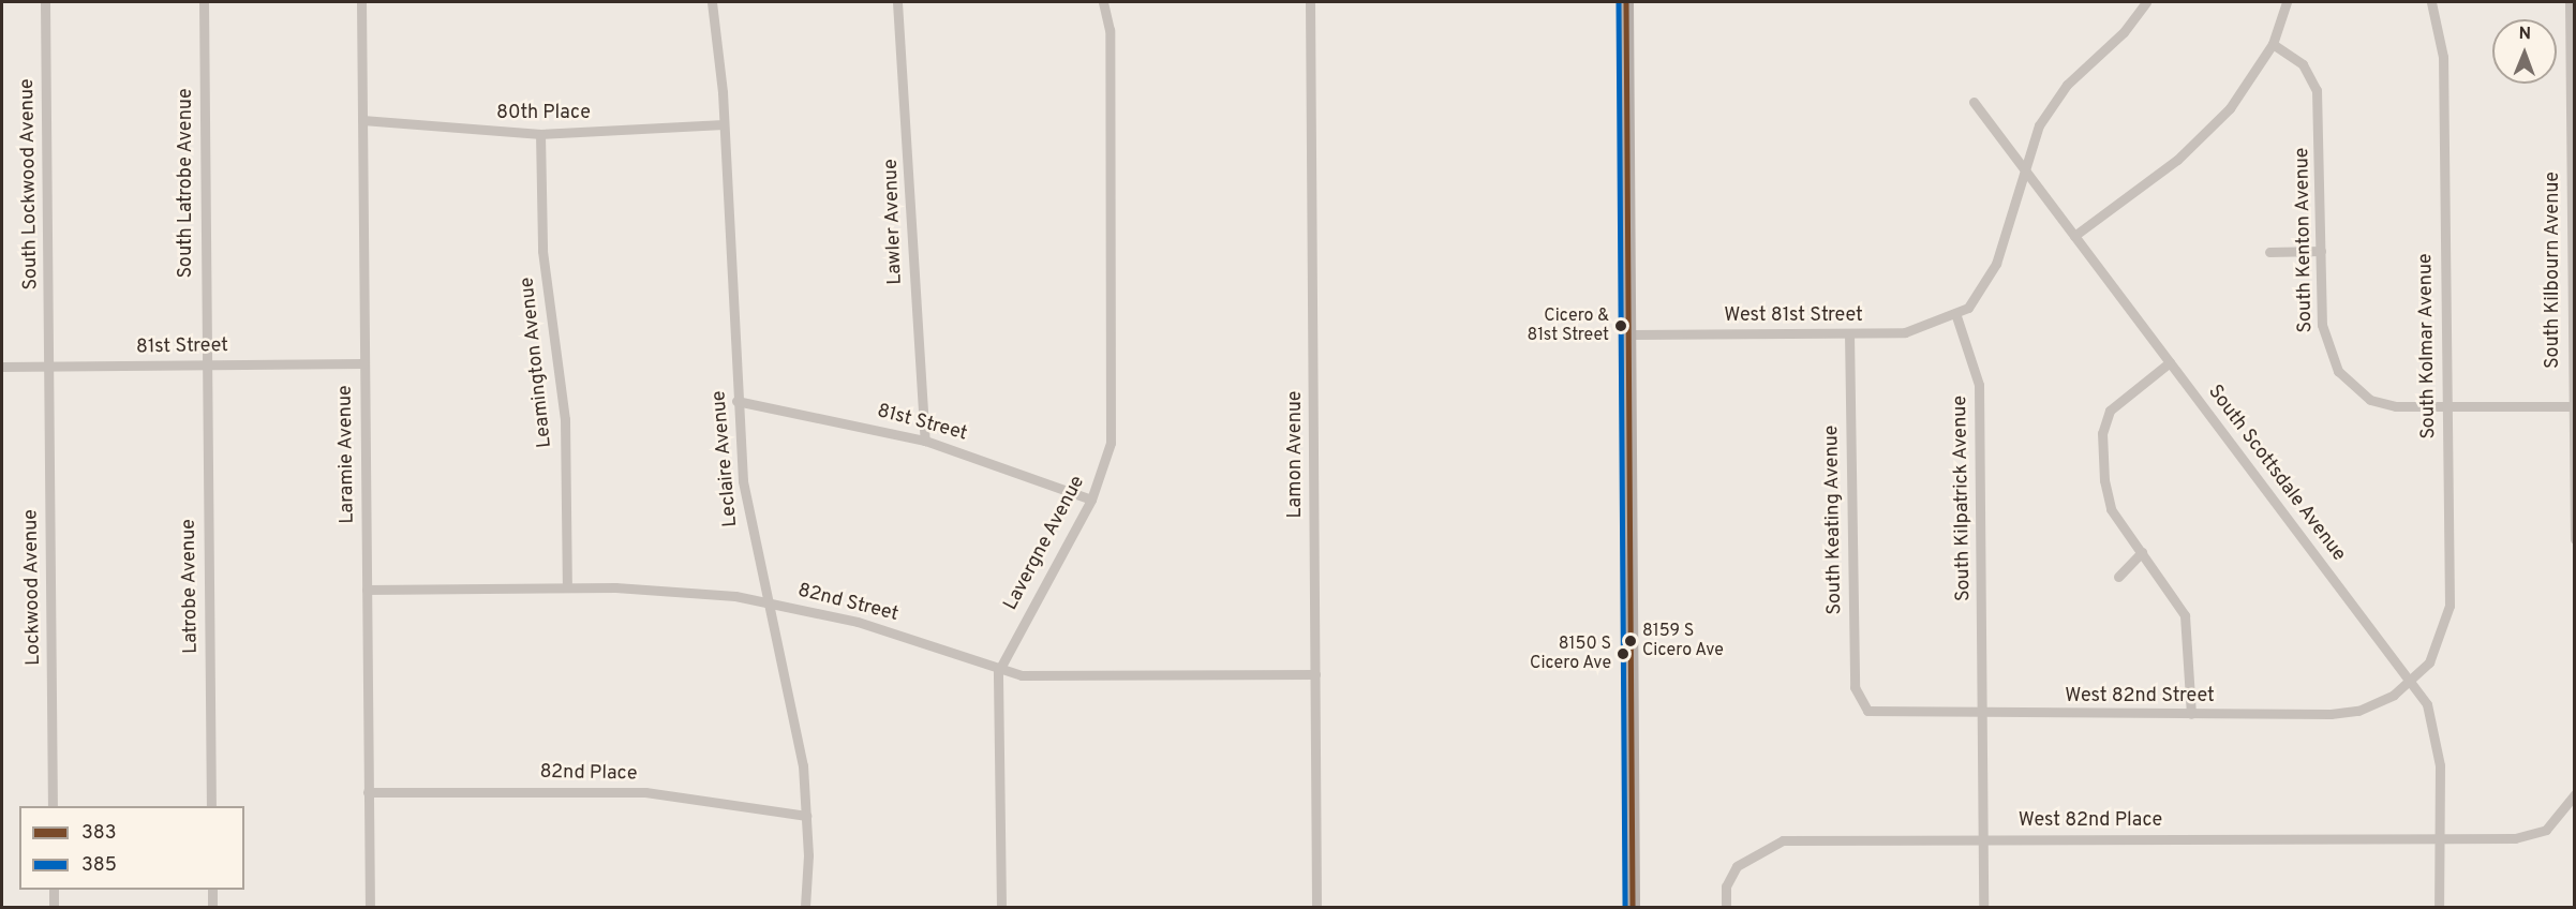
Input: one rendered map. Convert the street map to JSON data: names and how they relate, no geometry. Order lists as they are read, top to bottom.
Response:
{
  "streets": {
    "street": [
      "80th Place",
      "South Latrobe Avenue",
      "South Lockwood Avenue",
      "Lawler Avenue",
      "South Kenton Avenue",
      "South Kilbourn Avenue",
      "West 81st Street",
      "South Kolmar Avenue",
      "81st Street",
      "Leamington Avenue",
      "Laramie Avenue",
      "Lamon Avenue",
      "Leclaire Avenue",
      "South Scottsdale Avenue",
      "South Kilpatrick Avenue",
      "South Keating Avenue",
      "Lavergne Avenue",
      "Latrobe Avenue",
      "Lockwood Avenue",
      "82nd Street",
      "West 82nd Street",
      "82nd Place",
      "West 82nd Place"
    ]
  },
  "crossings": [
    ["80th Place", "Leamington Avenue"],
    ["80th Place", "Laramie Avenue"],
    ["80th Place", "Leclaire Avenue"],
    ["South Latrobe Avenue", "81st Street"],
    ["South Latrobe Avenue", "Latrobe Avenue"],
    ["South Lockwood Avenue", "81st Street"],
    ["South Lockwood Avenue", "Lockwood Avenue"],
    ["Lawler Avenue", "81st Street"],
    ["South Kenton Avenue", "South Kolmar Avenue"],
    ["West 81st Street", "South Kilpatrick Avenue"],
    ["West 81st Street", "South Keating Avenue"],
    ["South Kolmar Avenue", "South Scottsdale Avenue"],
    ["South Kolmar Avenue", "West 82nd Street"],
    ["81st Street", "Laramie Avenue"],
    ["81st Street", "Leclaire Avenue"],
    ["81st Street", "Lavergne Avenue"],
    ["81st Street", "Latrobe Avenue"],
    ["81st Street", "Lockwood Avenue"],
    ["Leamington Avenue", "82nd Street"],
    ["Laramie Avenue", "82nd Street"],
    ["Laramie Avenue", "82nd Place"],
    ["Lamon Avenue", "82nd Street"],
    ["Leclaire Avenue", "82nd Street"],
    ["Leclaire Avenue", "82nd Place"],
    ["South Scottsdale Avenue", "West 82nd Street"],
    ["South Scottsdale Avenue", "West 82nd Place"],
    ["South Kilpatrick Avenue", "West 82nd Street"],
    ["South Kilpatrick Avenue", "West 82nd Place"],
    ["South Keating Avenue", "West 82nd Street"],
    ["Lavergne Avenue", "82nd Street"]
  ],
  "places": ["Cicero & 81st Street", "8159 S Cicero Ave", "8150 S Cicero Ave"],
  "lines": ["transit line 383", "transit line 385"],
  "legend": ["383", "385"],
  "north": "top"
}
